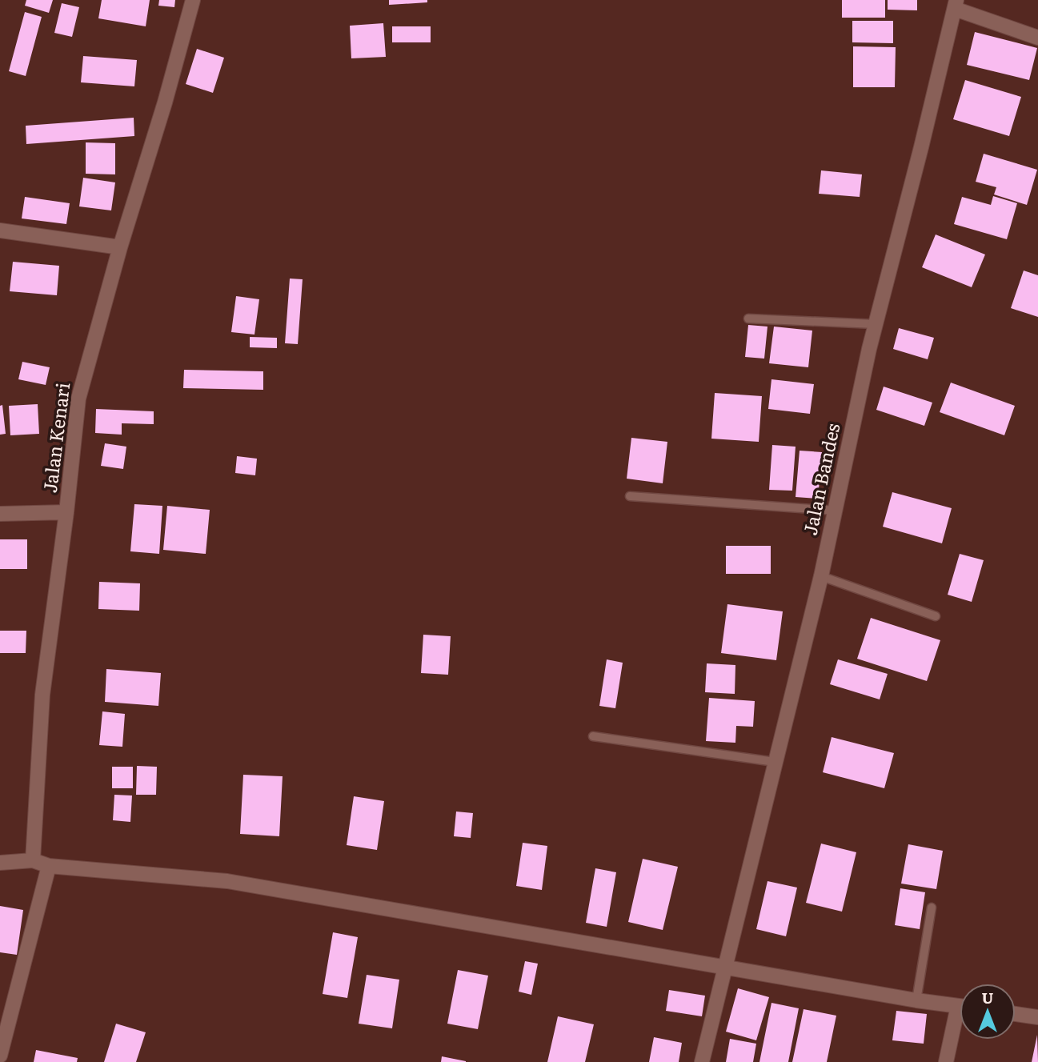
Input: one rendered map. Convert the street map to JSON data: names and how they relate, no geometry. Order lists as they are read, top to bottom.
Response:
{
  "streets": {
    "street": ["Jalan Kenari", "Jalan Bandes"]
  },
  "north": "top"
}
